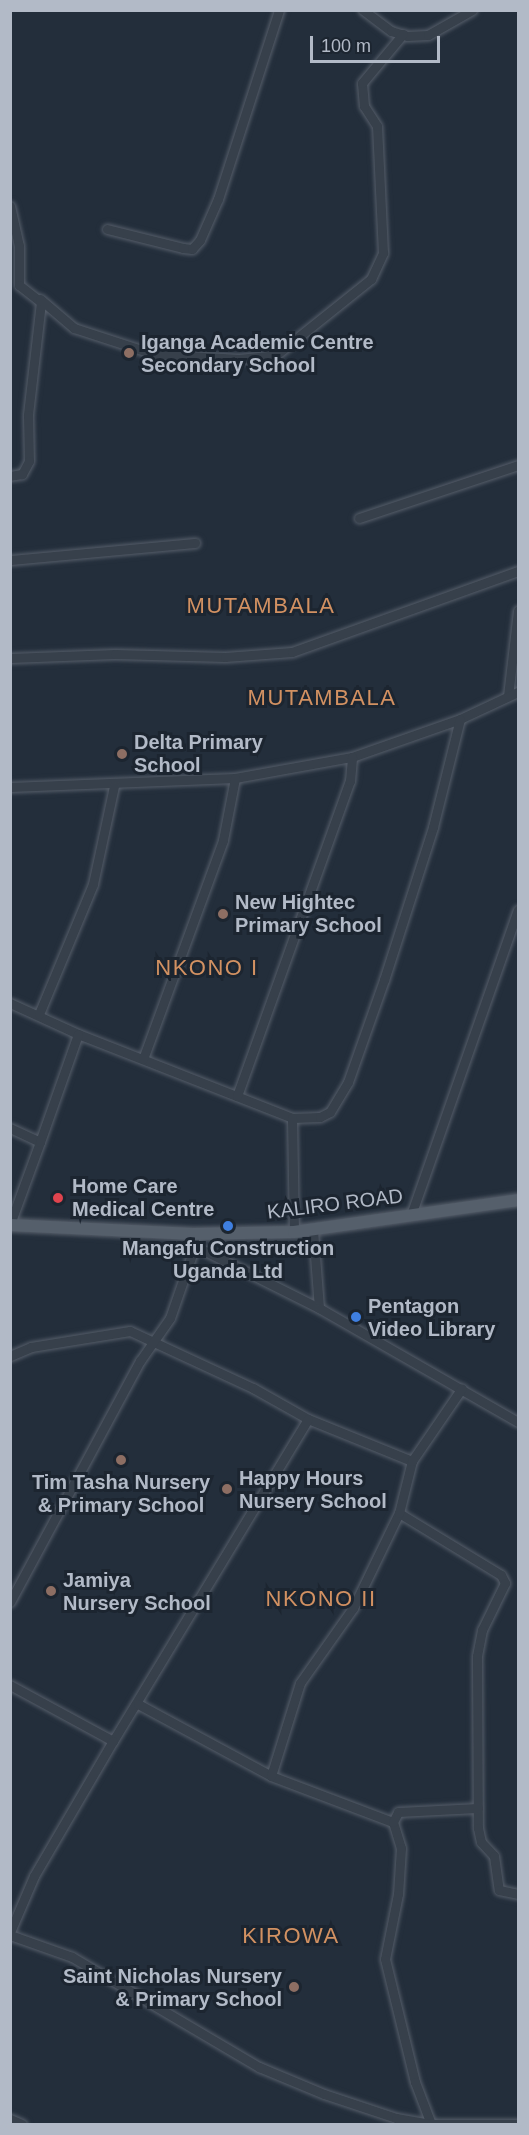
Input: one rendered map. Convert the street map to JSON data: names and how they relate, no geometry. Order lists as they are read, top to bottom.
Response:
{
  "streets": {
    "main road": ["KALIRO ROAD"]
  },
  "districts": [
    "MUTAMBALA",
    "MUTAMBALA",
    "NKONO I",
    "NKONO II",
    "KIROWA"
  ],
  "places": [
    "Iganga Academic Centre Secondary School",
    "Delta Primary School",
    "New Hightec Primary School",
    "Home Care Medical Centre",
    "Mangafu Construction Uganda Ltd",
    "Pentagon Video Library",
    "Tim Tasha Nursery & Primary School",
    "Happy Hours Nursery School",
    "Jamiya Nursery School",
    "Saint Nicholas Nursery & Primary School"
  ],
  "scale_bar": "100 m"
}
